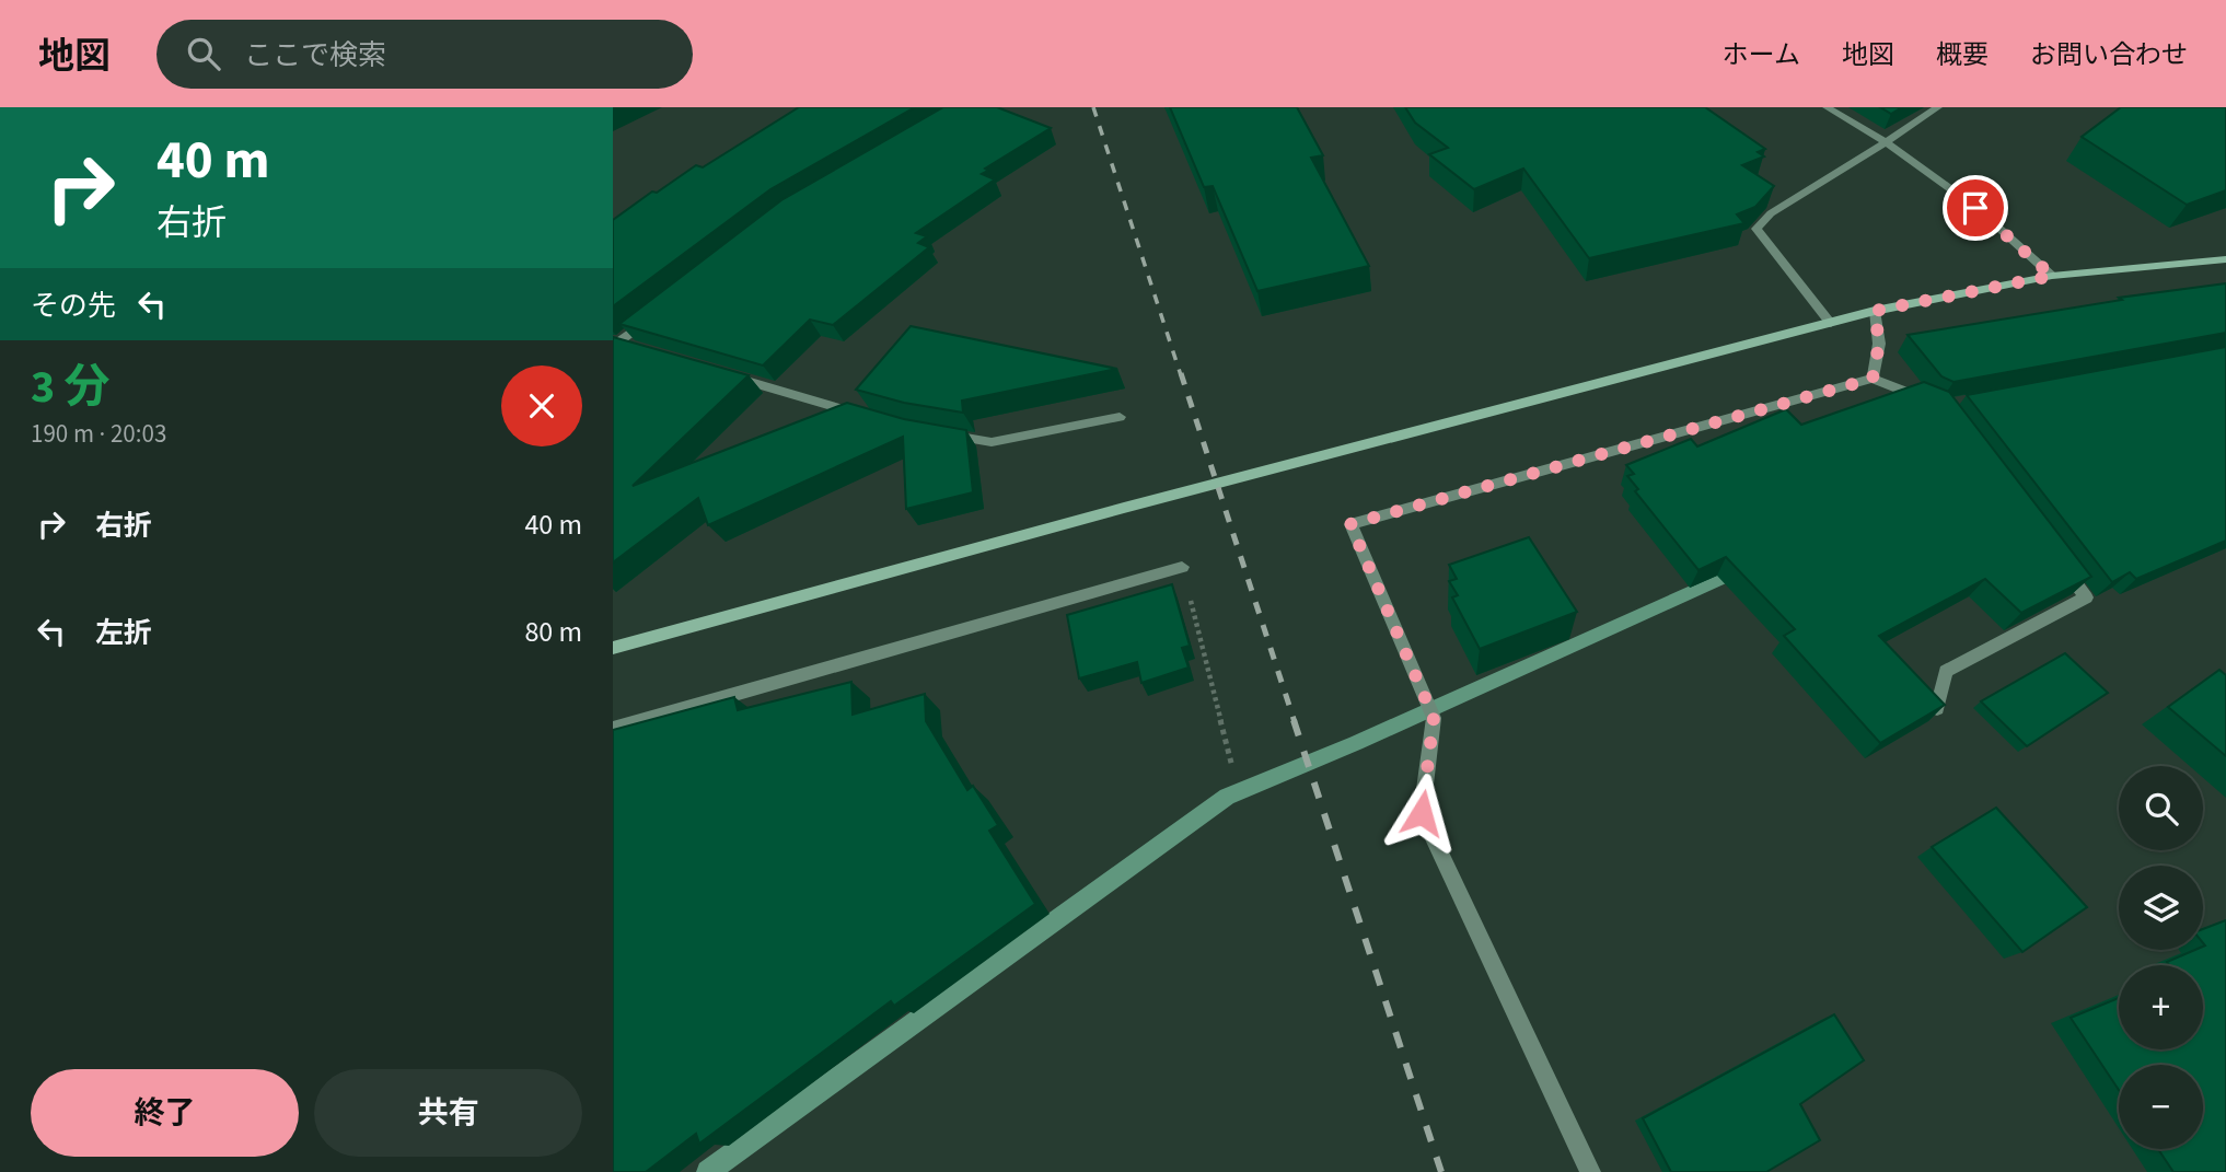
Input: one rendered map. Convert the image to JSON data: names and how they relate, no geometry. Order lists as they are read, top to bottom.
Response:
{
  "page": {
    "header": "地図",
    "search": "ここで検索",
    "nav": [
      "ホーム",
      "地図",
      "概要",
      "お問い合わせ"
    ],
    "turn": ["40 m", "右折"],
    "then": "その先",
    "heading": ["3 分", "190 m · 20:03"],
    "list": [
      {
        "name": "右折",
        "value": "40 m"
      },
      {
        "name": "左折",
        "value": "80 m"
      }
    ],
    "map_buttons": ["+", "−"],
    "buttons": ["終了", "共有"]
  }
}
